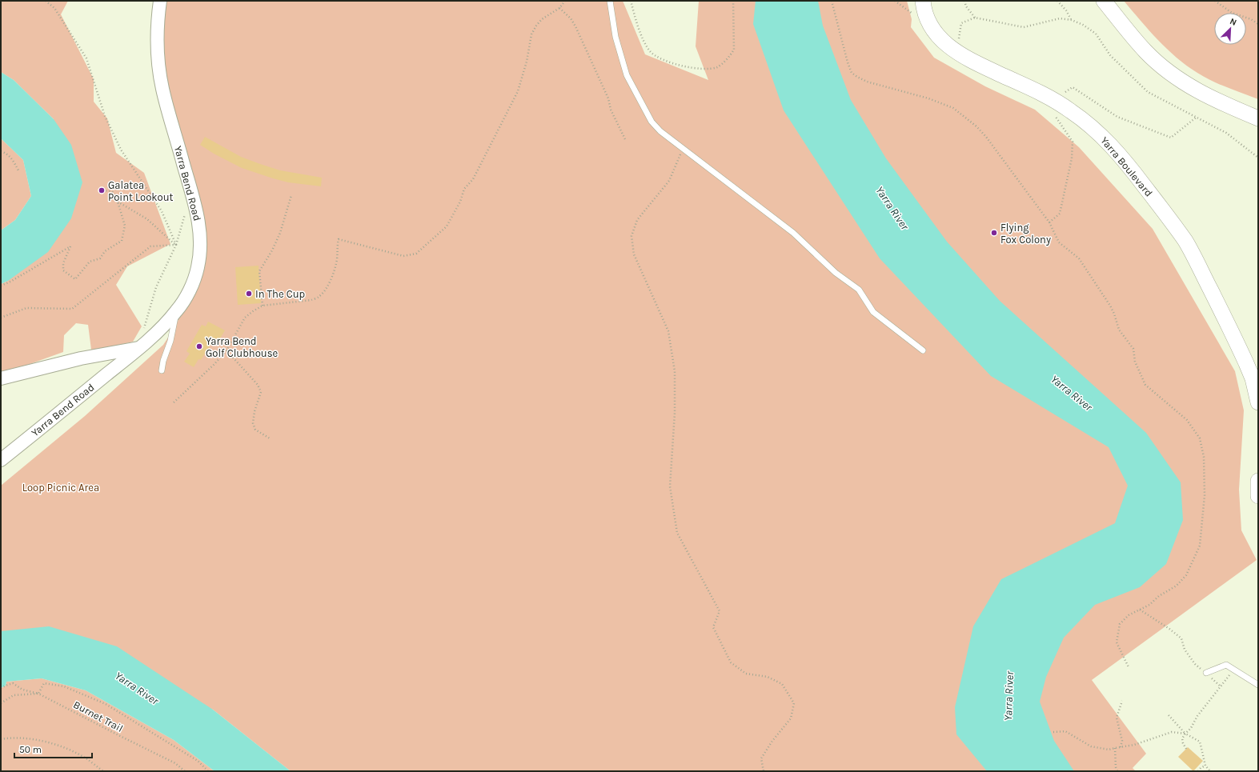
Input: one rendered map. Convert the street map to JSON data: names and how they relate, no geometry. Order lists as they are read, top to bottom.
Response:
{
  "streets": {
    "main road": ["Yarra Boulevard"],
    "street": ["Yarra Bend Road"],
    "path": ["Burnet Trail"]
  },
  "water": ["Yarra River"],
  "parks": ["Loop Picnic Area"],
  "places": [
    "Galatea Point Lookout",
    "Flying Fox Colony",
    "In The Cup",
    "Yarra Bend Golf Clubhouse"
  ],
  "scale_bar": "50 m",
  "north": "top right"
}
